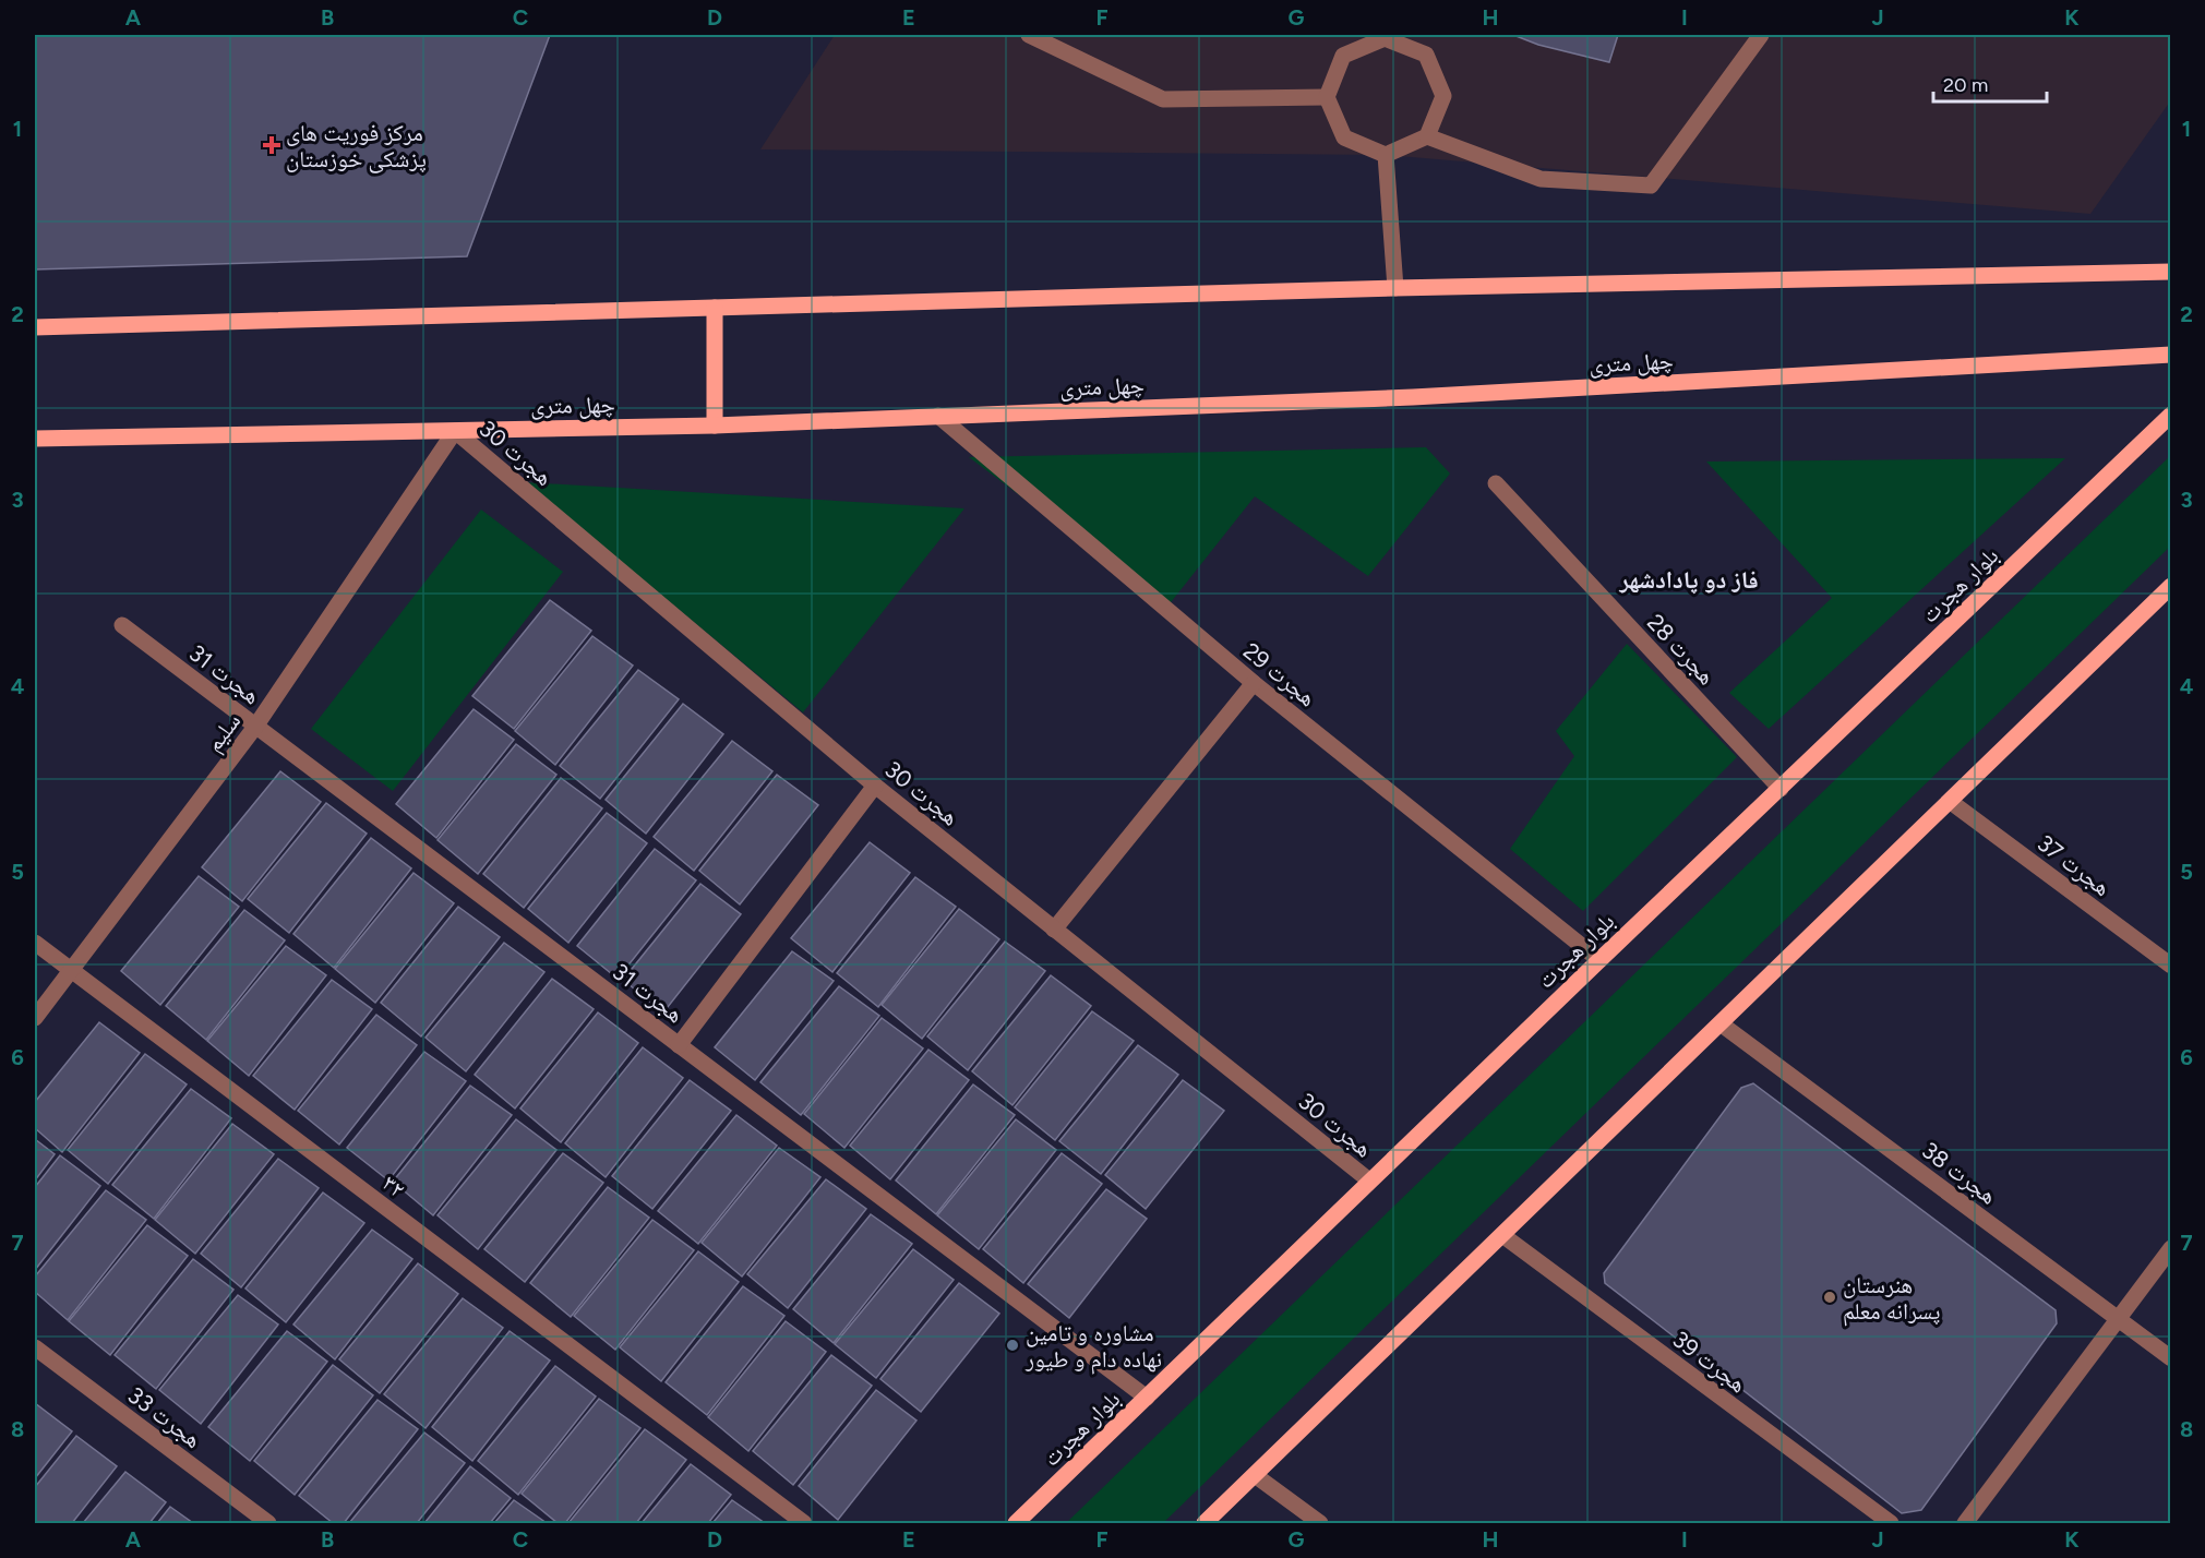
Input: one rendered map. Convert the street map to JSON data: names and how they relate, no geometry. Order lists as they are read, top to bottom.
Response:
{
  "streets": {
    "main road": ["چهل متری", "بلوار هجرت"],
    "street": [
      "هجرت 30",
      "هجرت 28",
      "هجرت 31",
      "هجرت 29",
      "سلیم",
      "هجرت 37",
      "هجرت 38",
      "۳۲",
      "هجرت 39",
      "هجرت 33"
    ]
  },
  "crossings": [
    ["چهل متری", "هجرت 30"],
    ["چهل متری", "هجرت 29"],
    ["چهل متری", "سلیم"],
    ["هجرت 30", "بلوار هجرت"],
    ["هجرت 30", "سلیم"],
    ["بلوار هجرت", "هجرت 28"],
    ["بلوار هجرت", "هجرت 31"],
    ["بلوار هجرت", "هجرت 29"],
    ["هجرت 31", "سلیم"],
    ["سلیم", "۳۲"]
  ],
  "districts": ["فاز دو پادادشهر"],
  "places": {
    "health": ["مرکز فوریت های پزشکی خوزستان"],
    "other": ["هنرستان پسرانه معلم", "مشاوره و تامین نهاده دام و طیور"]
  },
  "scale_bar": "20 m",
  "grid": {
    "columns": [
      "A",
      "B",
      "C",
      "D",
      "E",
      "F",
      "G",
      "H",
      "I",
      "J",
      "K"
    ],
    "rows": [
      "1",
      "2",
      "3",
      "4",
      "5",
      "6",
      "7",
      "8"
    ]
  }
}
